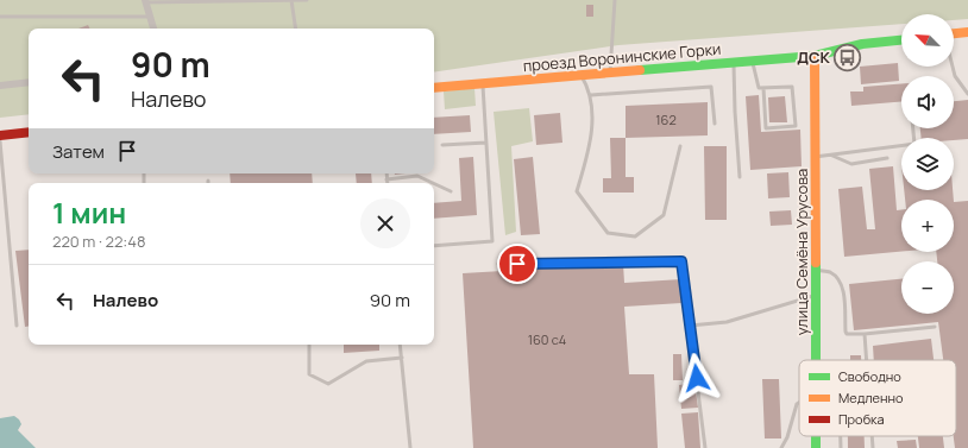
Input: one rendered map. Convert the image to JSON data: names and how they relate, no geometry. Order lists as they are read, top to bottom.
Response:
{
  "streets": {
    "street": ["проезд Воронинские Горки", "улица Семёна Урусова"]
  },
  "crossings": [
    ["проезд Воронинские Горки", "улица Семёна Урусова"]
  ],
  "places": {
    "bus stop": ["ДСК"]
  },
  "house_numbers": ["162", "160 с4"],
  "legend": ["Свободно", "Медленно", "Пробка"],
  "north": "top left",
  "page": {
    "map_buttons": ["+", "−"],
    "turn": ["90 m", "Налево"],
    "then": "Затем",
    "heading": ["1 мин", "220 m · 22:48"],
    "list": [
      {
        "name": "Налево",
        "value": "90 m"
      }
    ]
  }
}
